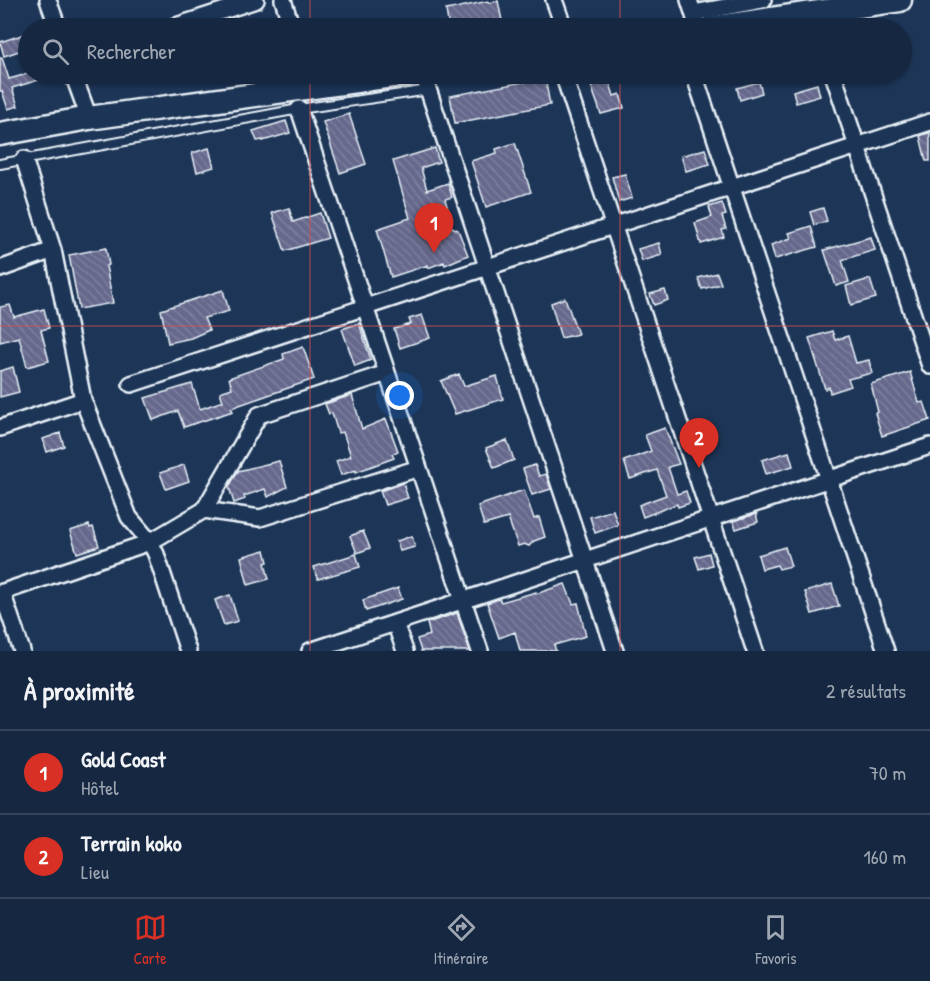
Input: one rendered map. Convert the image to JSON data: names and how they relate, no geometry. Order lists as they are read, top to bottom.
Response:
{
  "page": {
    "search": "Rechercher",
    "pins": ["1", "2"],
    "heading": ["À proximité", "2 résultats"],
    "list": [
      {
        "mark": "1",
        "name": "Gold Coast",
        "note": "Hôtel",
        "value": "70 m"
      },
      {
        "mark": "2",
        "name": "Terrain koko",
        "note": "Lieu",
        "value": "160 m"
      }
    ],
    "nav": ["Carte", "Itinéraire", "Favoris"]
  }
}
